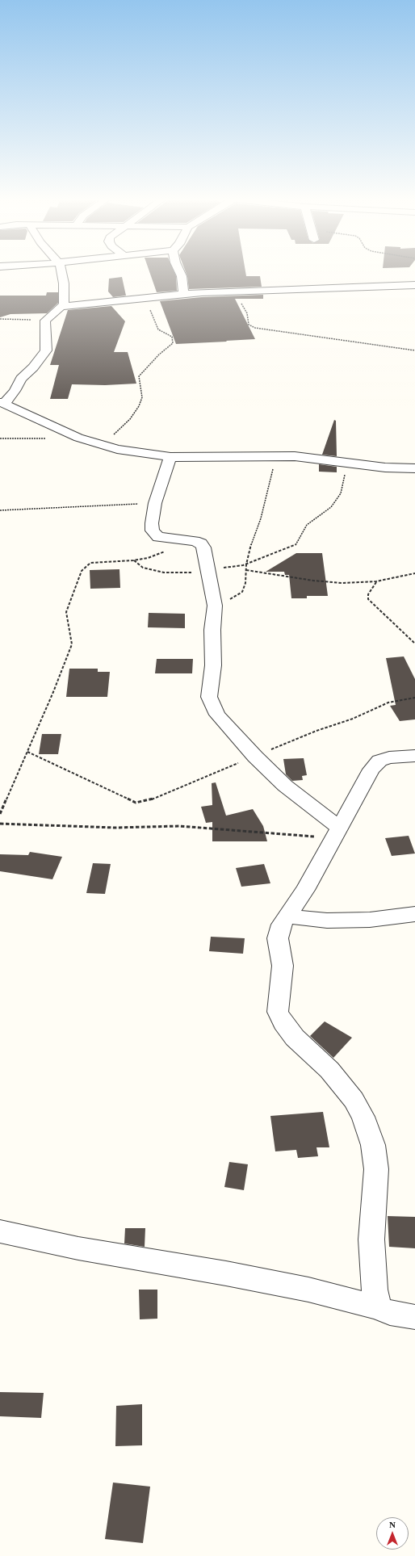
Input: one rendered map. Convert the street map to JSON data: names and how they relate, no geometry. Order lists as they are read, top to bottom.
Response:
{
  "north": "top"
}
